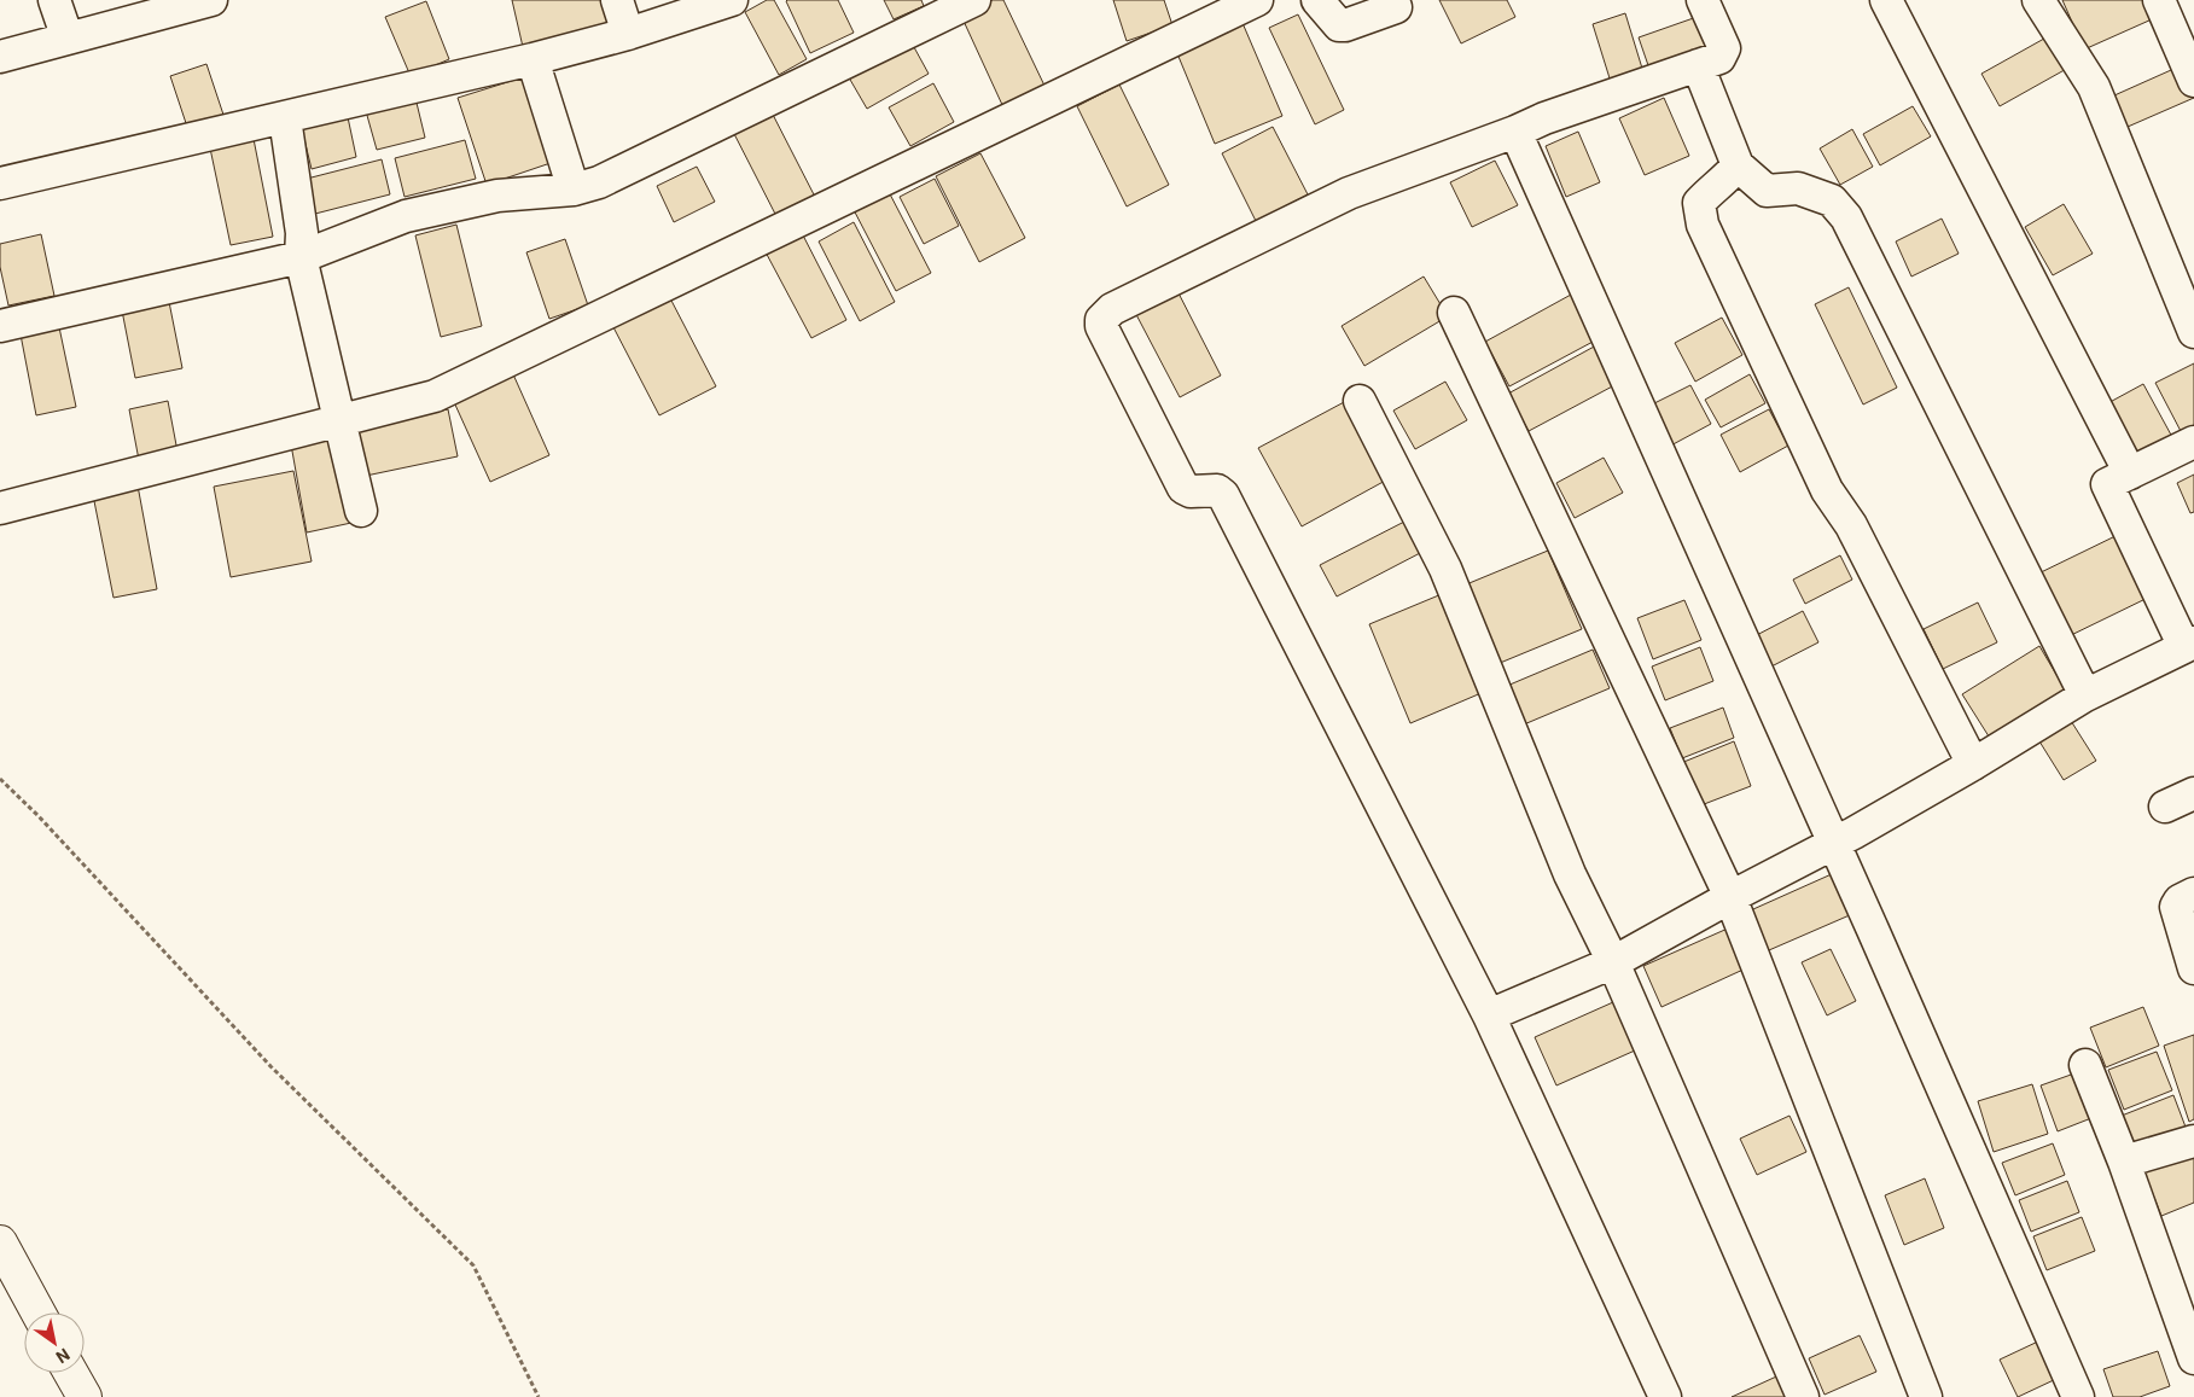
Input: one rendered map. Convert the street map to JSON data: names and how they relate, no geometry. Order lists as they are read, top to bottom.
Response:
{
  "north": "bottom right"
}
